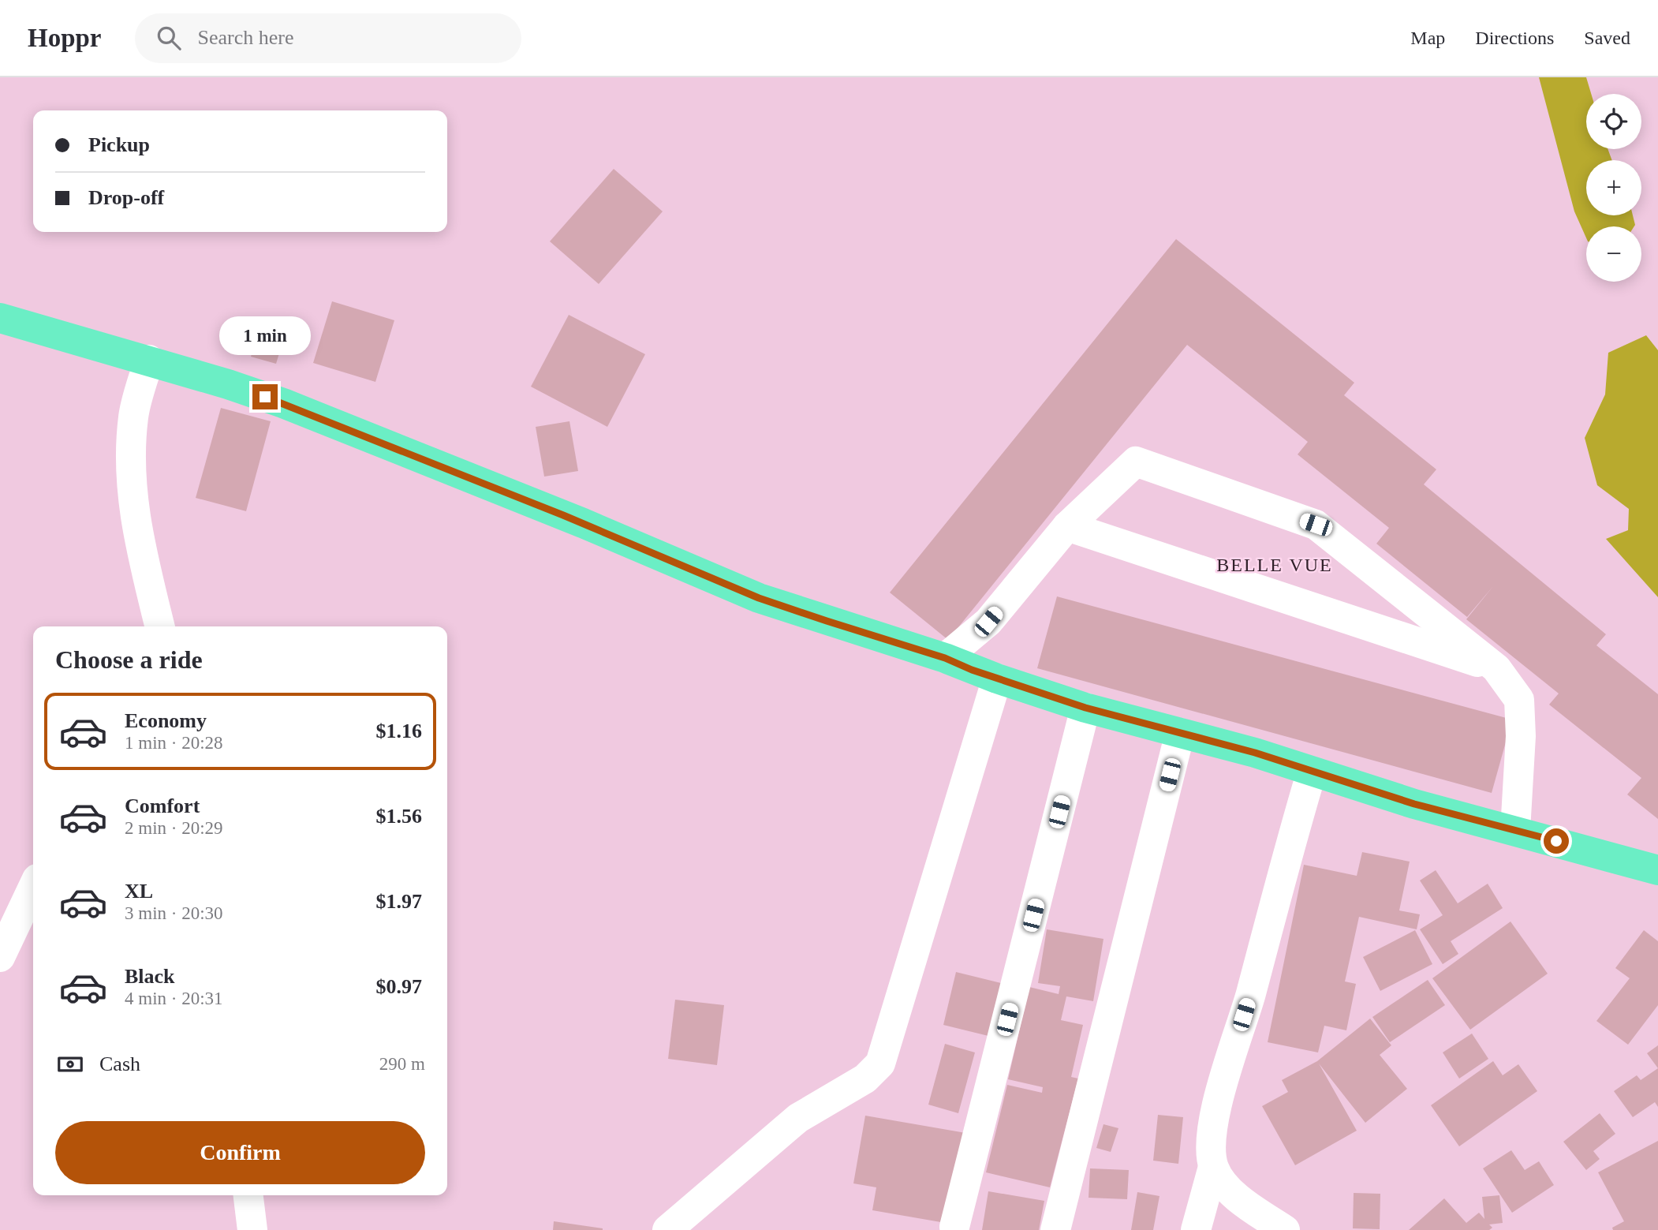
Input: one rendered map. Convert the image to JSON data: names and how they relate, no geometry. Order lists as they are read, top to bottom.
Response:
{
  "districts": ["BELLE VUE"],
  "page": {
    "header": "Hoppr",
    "search": "Search here",
    "nav": ["Map", "Directions", "Saved"],
    "map_buttons": ["+", "−"],
    "banner": ["Pickup", "Drop-off"],
    "bubble": "1 min",
    "heading": "Choose a ride",
    "list": [
      {
        "name": "Economy",
        "note": "1 min · 20:28",
        "value": "$1.16"
      },
      {
        "name": "Comfort",
        "note": "2 min · 20:29",
        "value": "$1.56"
      },
      {
        "name": "XL",
        "note": "3 min · 20:30",
        "value": "$1.97"
      },
      {
        "name": "Black",
        "note": "4 min · 20:31",
        "value": "$0.97"
      }
    ],
    "pay": ["Cash", "290 m"],
    "buttons": "Confirm"
  }
}
